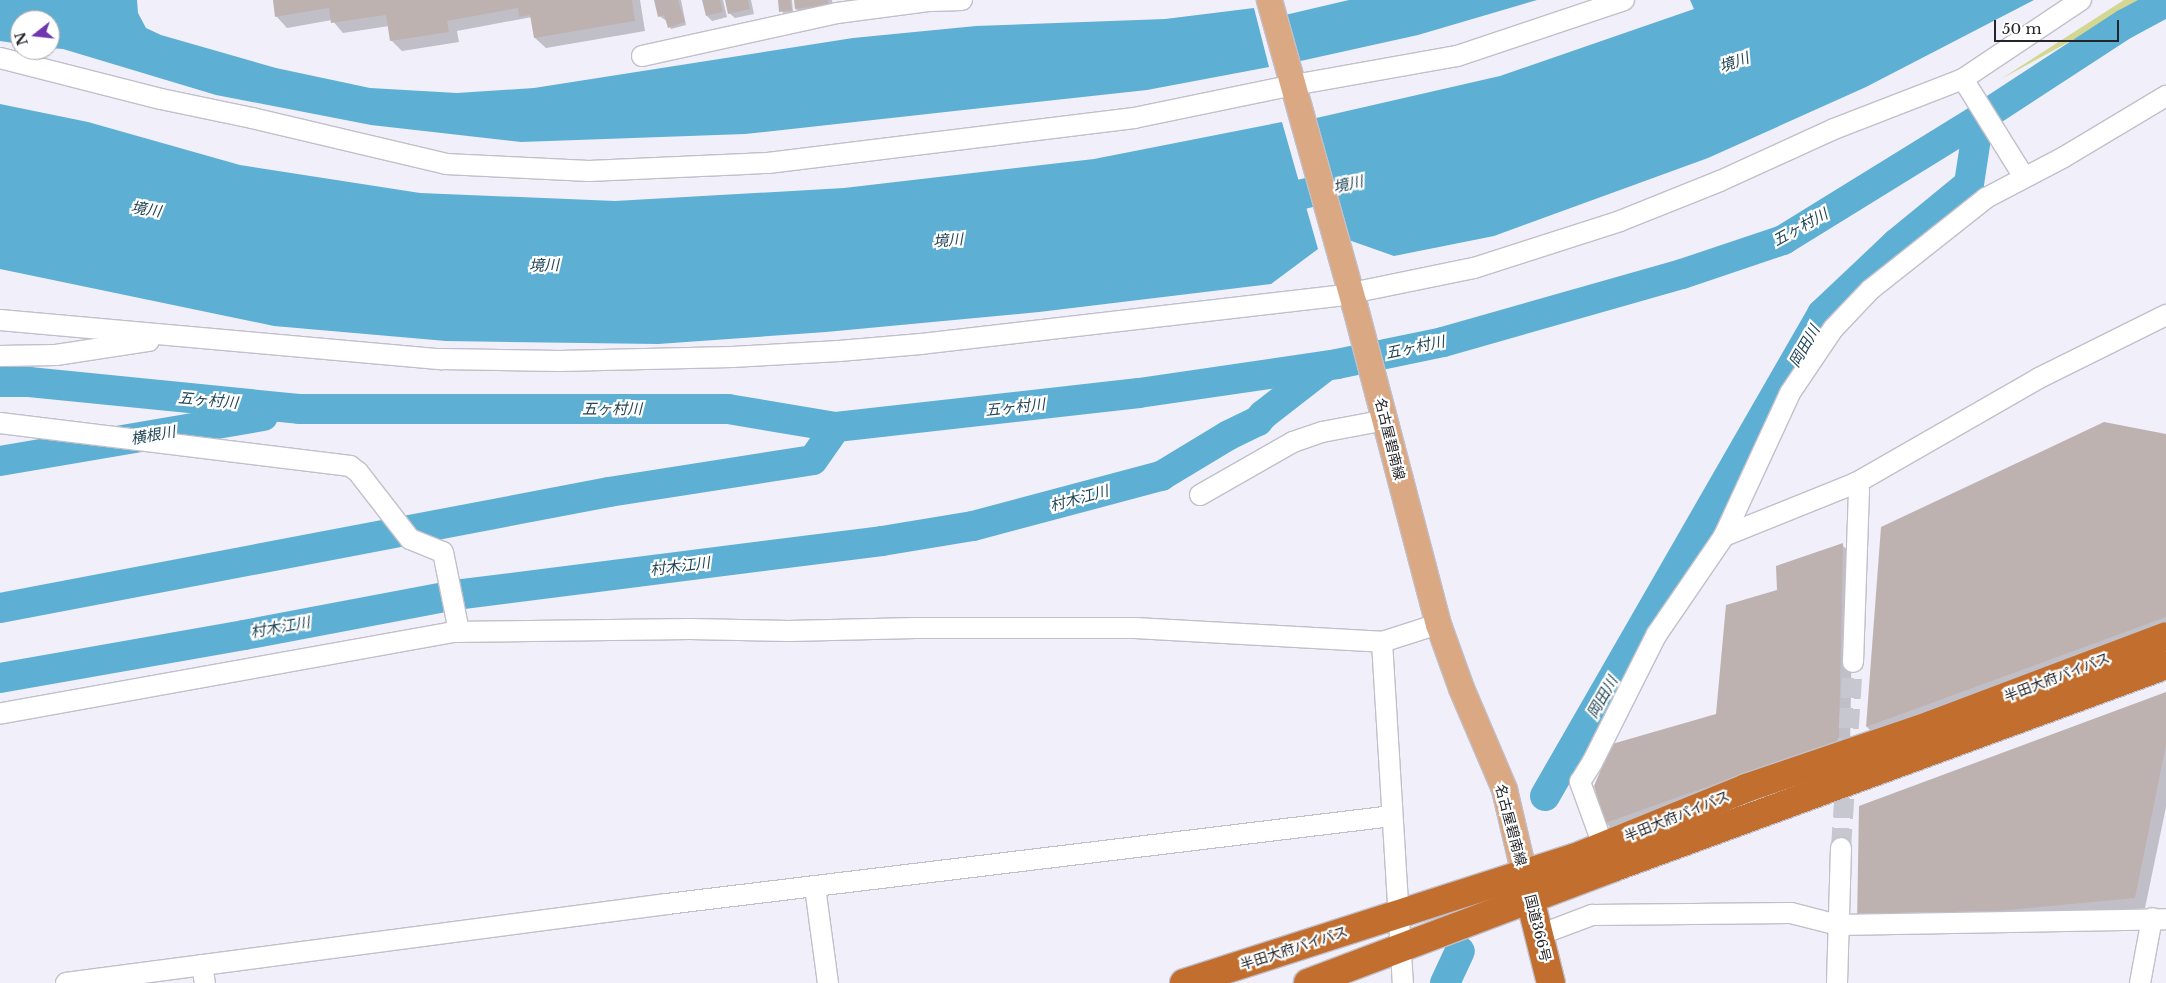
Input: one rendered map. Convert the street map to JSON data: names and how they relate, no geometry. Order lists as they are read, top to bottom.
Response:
{
  "streets": {
    "highway": ["半田大府パイパス", "国道366号"],
    "main road": ["名古屋碧南線"]
  },
  "crossings": [
    ["名古屋碧南線", "半田大府パイパス"],
    ["名古屋碧南線", "国道366号"],
    ["半田大府パイパス", "国道366号"]
  ],
  "water": [
    "境川",
    "五ヶ村川",
    "岡田川",
    "横根川",
    "村木江川"
  ],
  "scale_bar": "50 m",
  "north": "left"
}
